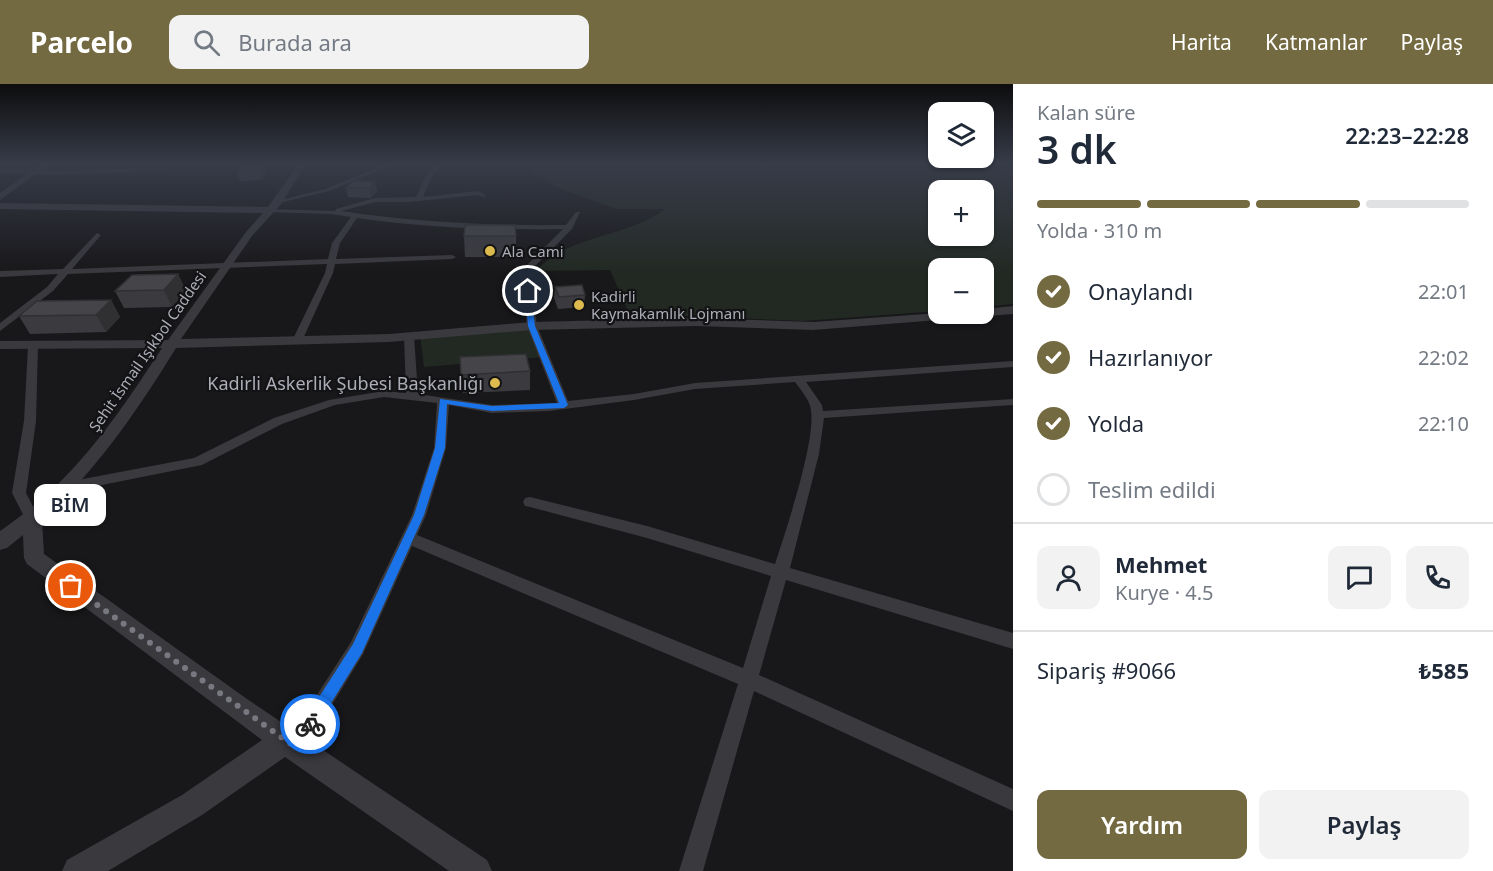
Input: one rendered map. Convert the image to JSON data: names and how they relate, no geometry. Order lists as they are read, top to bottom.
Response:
{
  "streets": {
    "street": ["Şehit İsmail Işıkbol Caddesi"]
  },
  "places": [
    "Ala Cami",
    "Kadirli Kaymakamlık Lojmanı",
    "Kadirli Askerlik Şubesi Başkanlığı",
    "BİM"
  ],
  "page": {
    "header": "Parcelo",
    "search": "Burada ara",
    "nav": ["Harita", "Katmanlar", "Paylaş"],
    "heading": ["3 dk", "Kalan süre", "22:23–22:28"],
    "panel": [
      "Mehmet",
      "Kurye · 4.5",
      "Sipariş #9066",
      "₺585"
    ],
    "map_buttons": ["+", "−"],
    "bar": "Yolda · 310 m",
    "list": [
      ["Onaylandı", "22:01"],
      ["Hazırlanıyor", "22:02"],
      ["Yolda", "22:10"],
      "Teslim edildi"
    ],
    "bubble": "BİM",
    "buttons": ["Yardım", "Paylaş"]
  }
}
